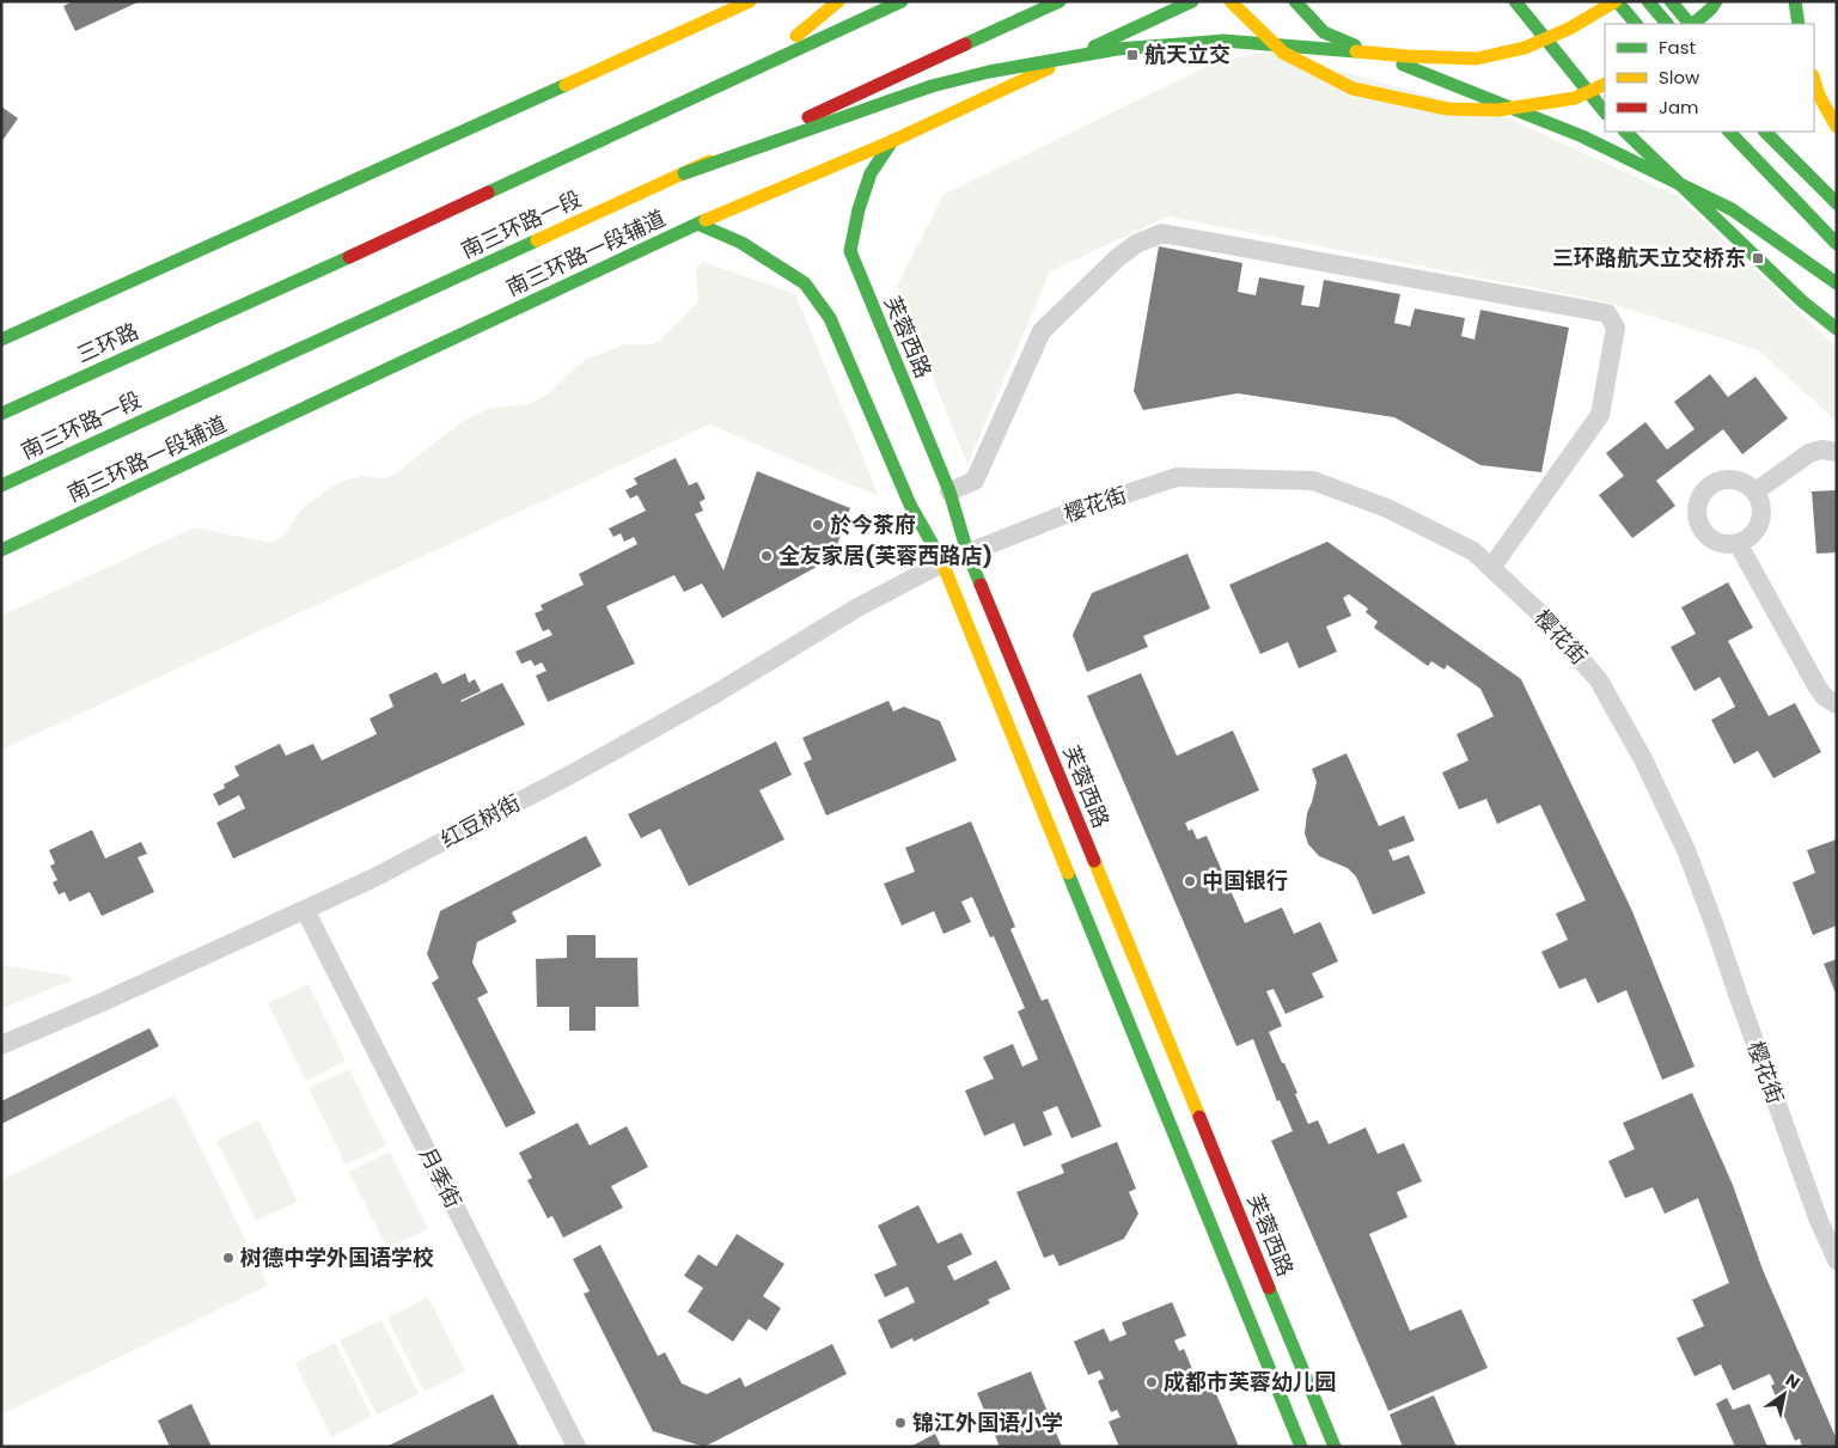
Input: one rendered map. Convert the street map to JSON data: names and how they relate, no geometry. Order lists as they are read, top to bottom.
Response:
{
  "streets": {
    "main road": [
      "南三环路一段",
      "南三环路一段辅道",
      "芙蓉西路",
      "三环路"
    ],
    "street": ["樱花街", "红豆树街", "月季街"]
  },
  "crossings": [
    ["南三环路一段", "三环路"],
    ["南三环路一段辅道", "芙蓉西路"],
    ["芙蓉西路", "樱花街"],
    ["樱花街", "红豆树街"],
    ["红豆树街", "月季街"]
  ],
  "places": {
    "transit": ["航天立交", "三环路航天立交桥东"],
    "other": [
      "於今茶府",
      "全友家居(芙蓉西路店)",
      "中国银行",
      "树德中学外国语学校",
      "成都市芙蓉幼儿园",
      "锦江外国语小学"
    ]
  },
  "legend": ["Fast", "Slow", "Jam"],
  "north": "top right"
}
